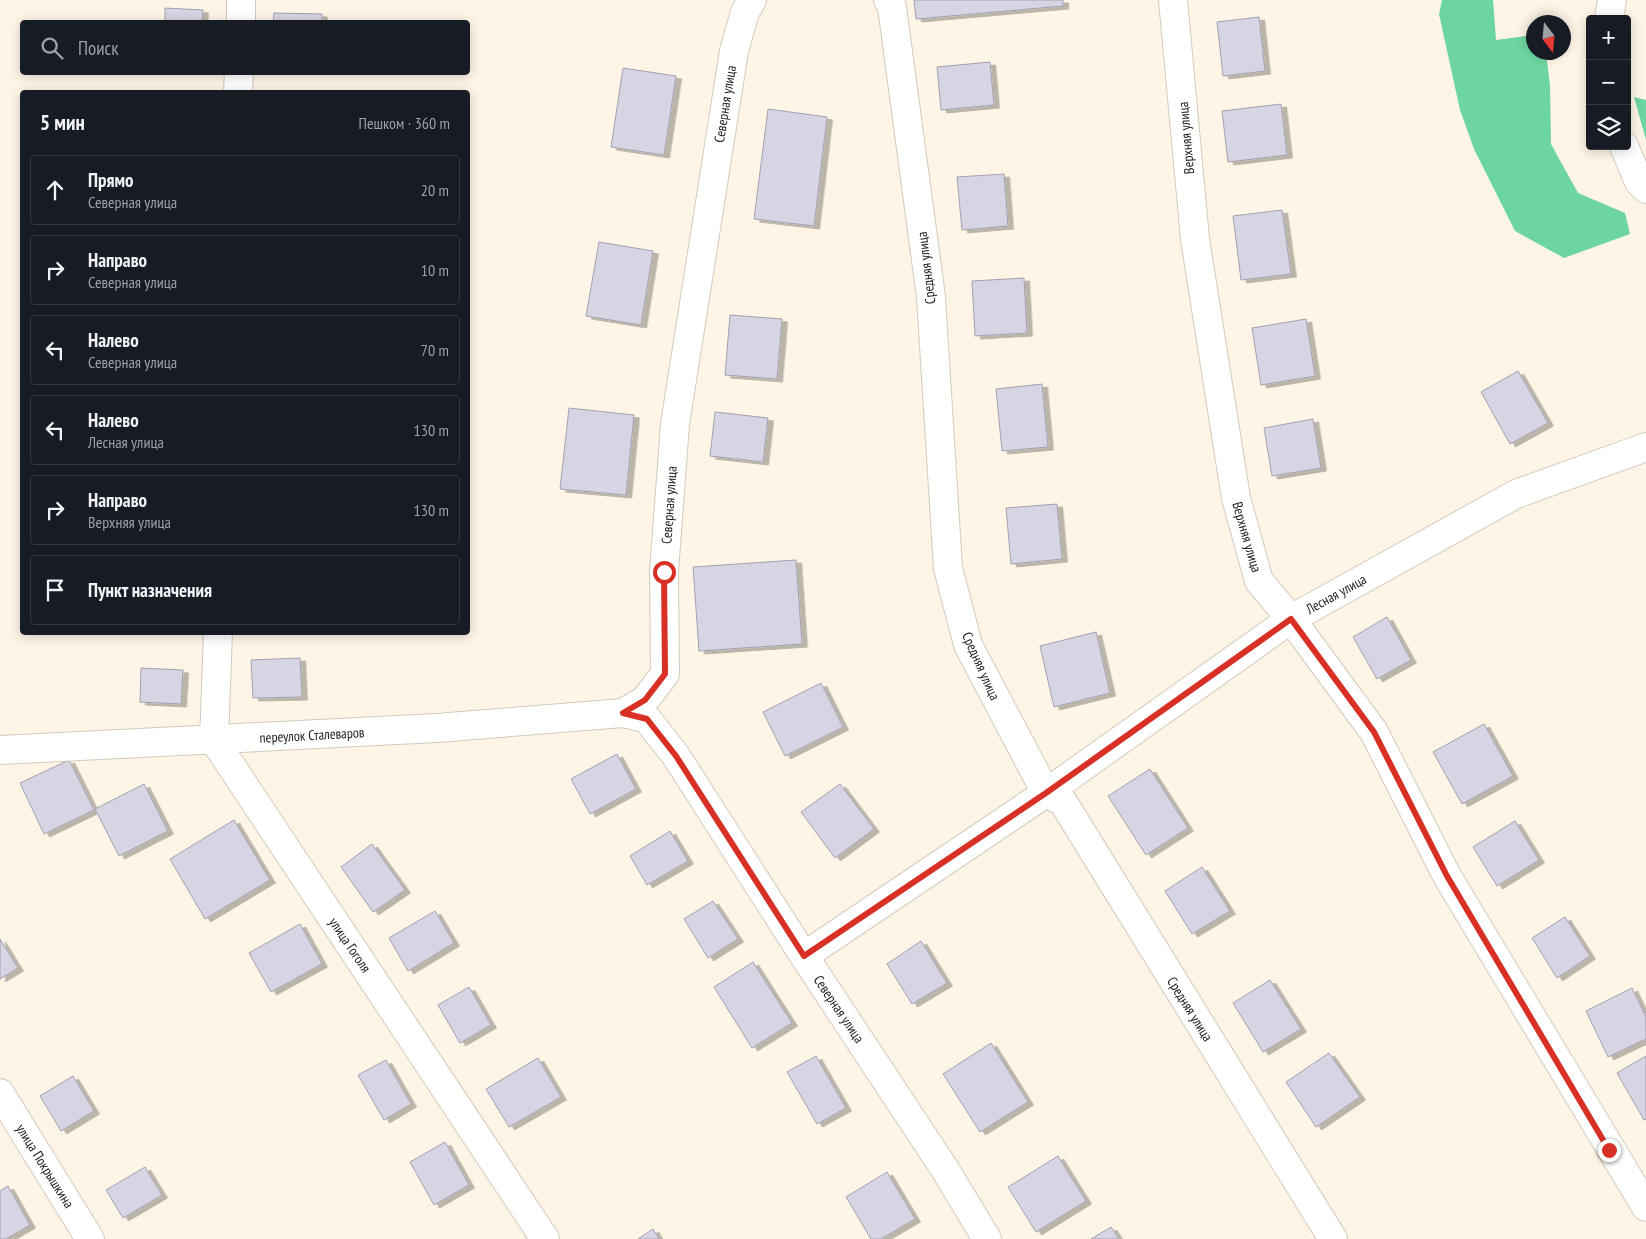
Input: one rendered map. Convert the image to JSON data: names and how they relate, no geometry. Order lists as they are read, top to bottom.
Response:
{
  "streets": {
    "street": [
      "Северная улица",
      "Верхняя улица",
      "Средняя улица",
      "Лесная улица",
      "переулок Сталеваров",
      "улица Гоголя",
      "улица Покрышкина"
    ]
  },
  "crossings": [
    ["Северная улица", "Лесная улица"],
    ["Северная улица", "переулок Сталеваров"],
    ["Верхняя улица", "Лесная улица"],
    ["Средняя улица", "Лесная улица"],
    ["переулок Сталеваров", "улица Гоголя"]
  ],
  "north": "bottom",
  "page": {
    "map_buttons": ["+", "−"],
    "search": "Поиск",
    "heading": ["5 мин", "Пешком · 360 m"],
    "list": [
      ["Прямо", "Северная улица", "20 m"],
      ["Направо", "Северная улица", "10 m"],
      ["Налево", "Северная улица", "70 m"],
      ["Налево", "Лесная улица", "130 m"],
      ["Направо", "Верхняя улица", "130 m"],
      "Пункт назначения"
    ]
  }
}
